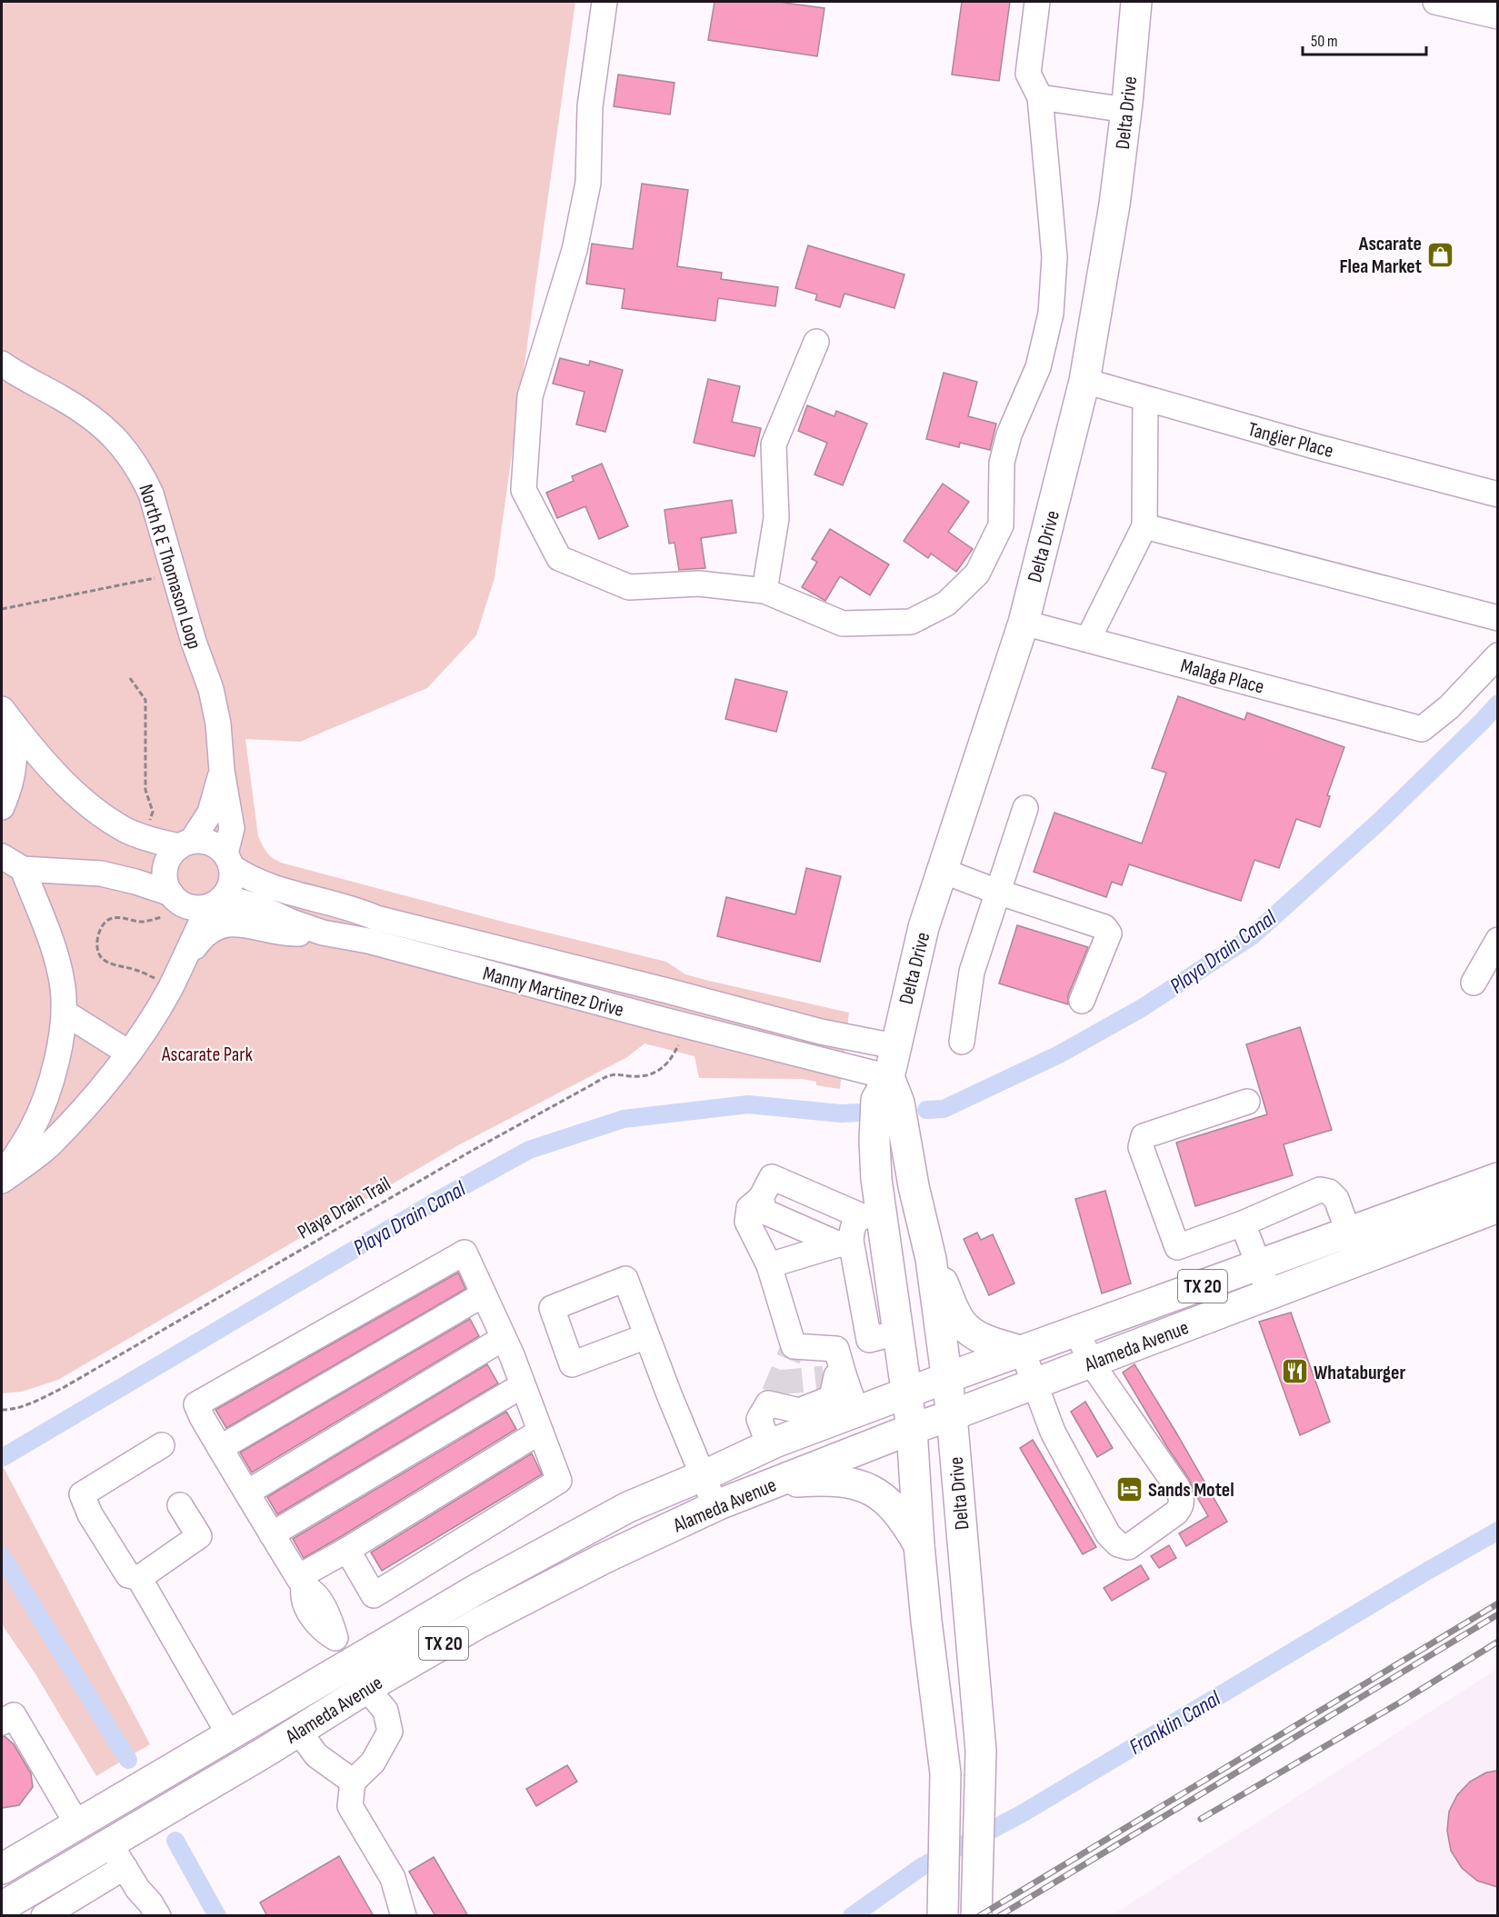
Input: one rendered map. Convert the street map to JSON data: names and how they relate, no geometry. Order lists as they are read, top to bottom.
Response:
{
  "streets": {
    "main road": ["Delta Drive", "TX 20", "Alameda Avenue"],
    "street": [
      "Tangier Place",
      "North R E Thomason Loop",
      "Malaga Place",
      "Manny Martinez Drive"
    ],
    "path": ["Playa Drain Trail"]
  },
  "crossings": [
    ["Delta Drive", "Tangier Place"],
    ["Delta Drive", "Malaga Place"],
    ["Delta Drive", "Manny Martinez Drive"],
    ["Delta Drive", "Alameda Avenue"],
    ["North R E Thomason Loop", "Manny Martinez Drive"],
    ["Manny Martinez Drive", "Playa Drain Trail"]
  ],
  "water": ["Playa Drain Canal", "Franklin Canal"],
  "parks": ["Ascarate Park"],
  "places": {
    "shop": ["Ascarate Flea Market"],
    "restaurant": ["Whataburger"],
    "hotel": ["Sands Motel"]
  },
  "scale_bar": "50 m"
}
